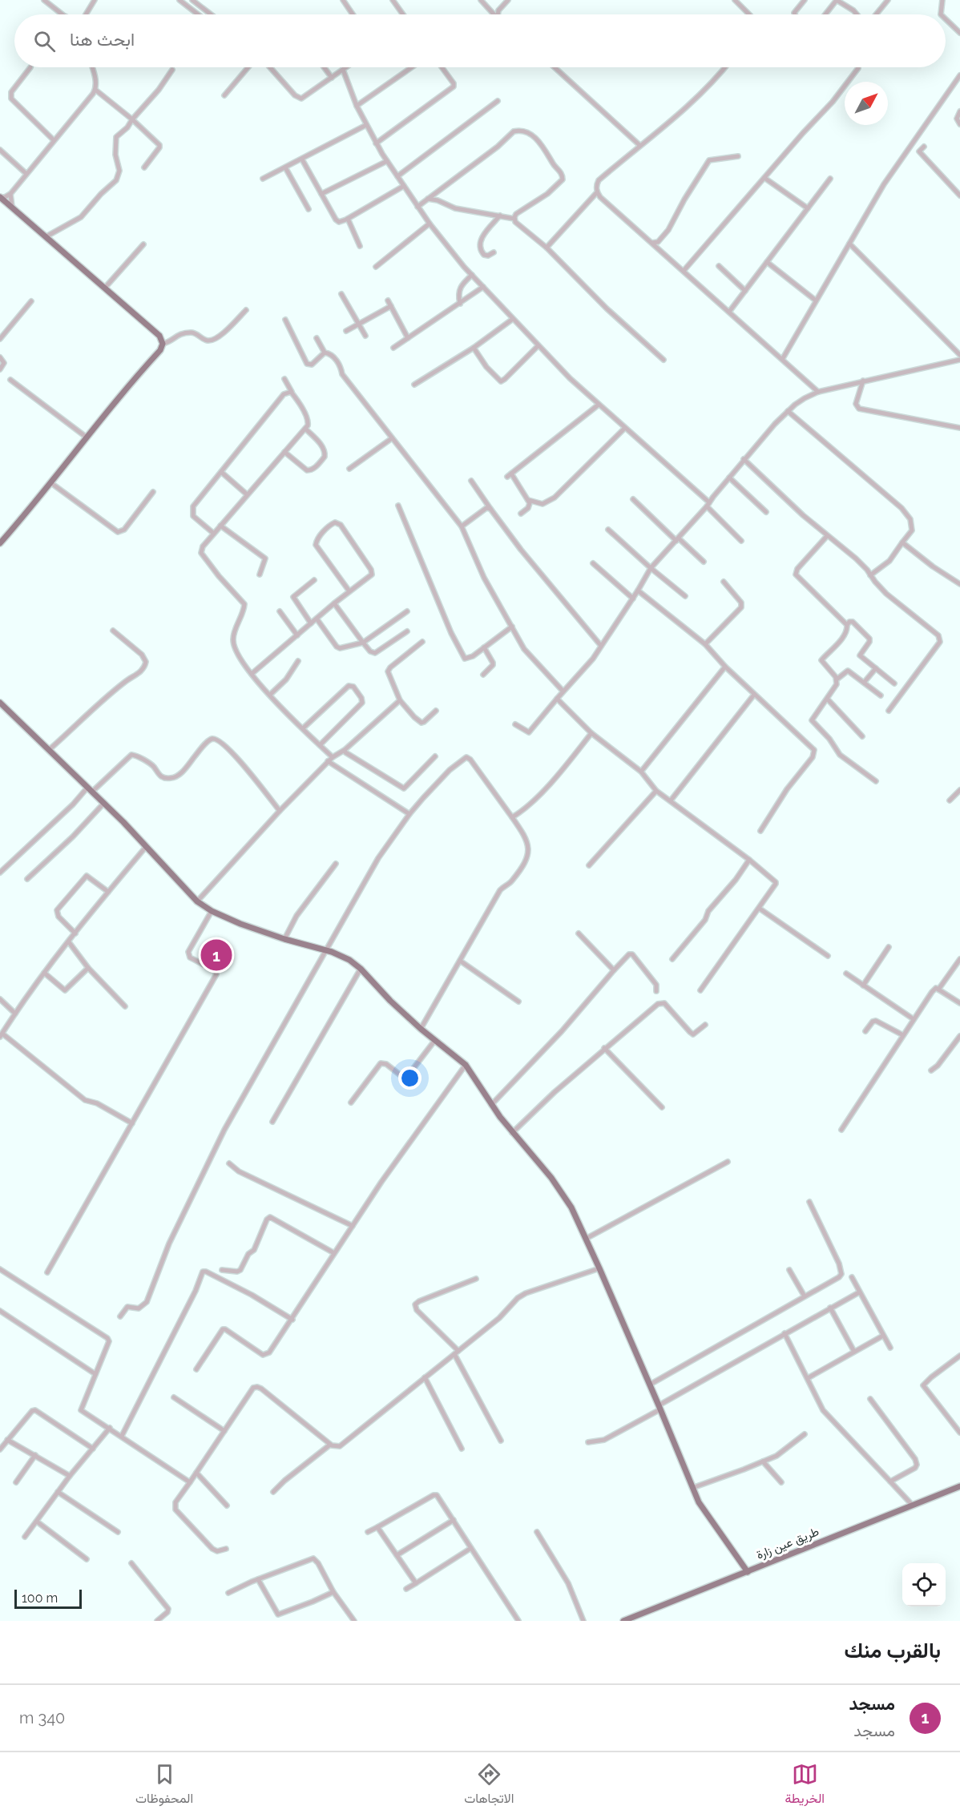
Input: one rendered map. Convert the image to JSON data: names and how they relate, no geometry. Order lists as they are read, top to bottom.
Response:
{
  "streets": {
    "main road": ["طريق عين زارة"]
  },
  "scale_bar": "100 m",
  "north": "top right",
  "page": {
    "search": "ابحث هنا",
    "pins": "1",
    "scale": "100 m",
    "heading": "بالقرب منك",
    "list": [
      {
        "mark": "1",
        "name": "مسجد",
        "note": "مسجد",
        "value": "340 m"
      }
    ],
    "nav": ["الخريطة", "الاتجاهات", "المحفوظات"]
  }
}
